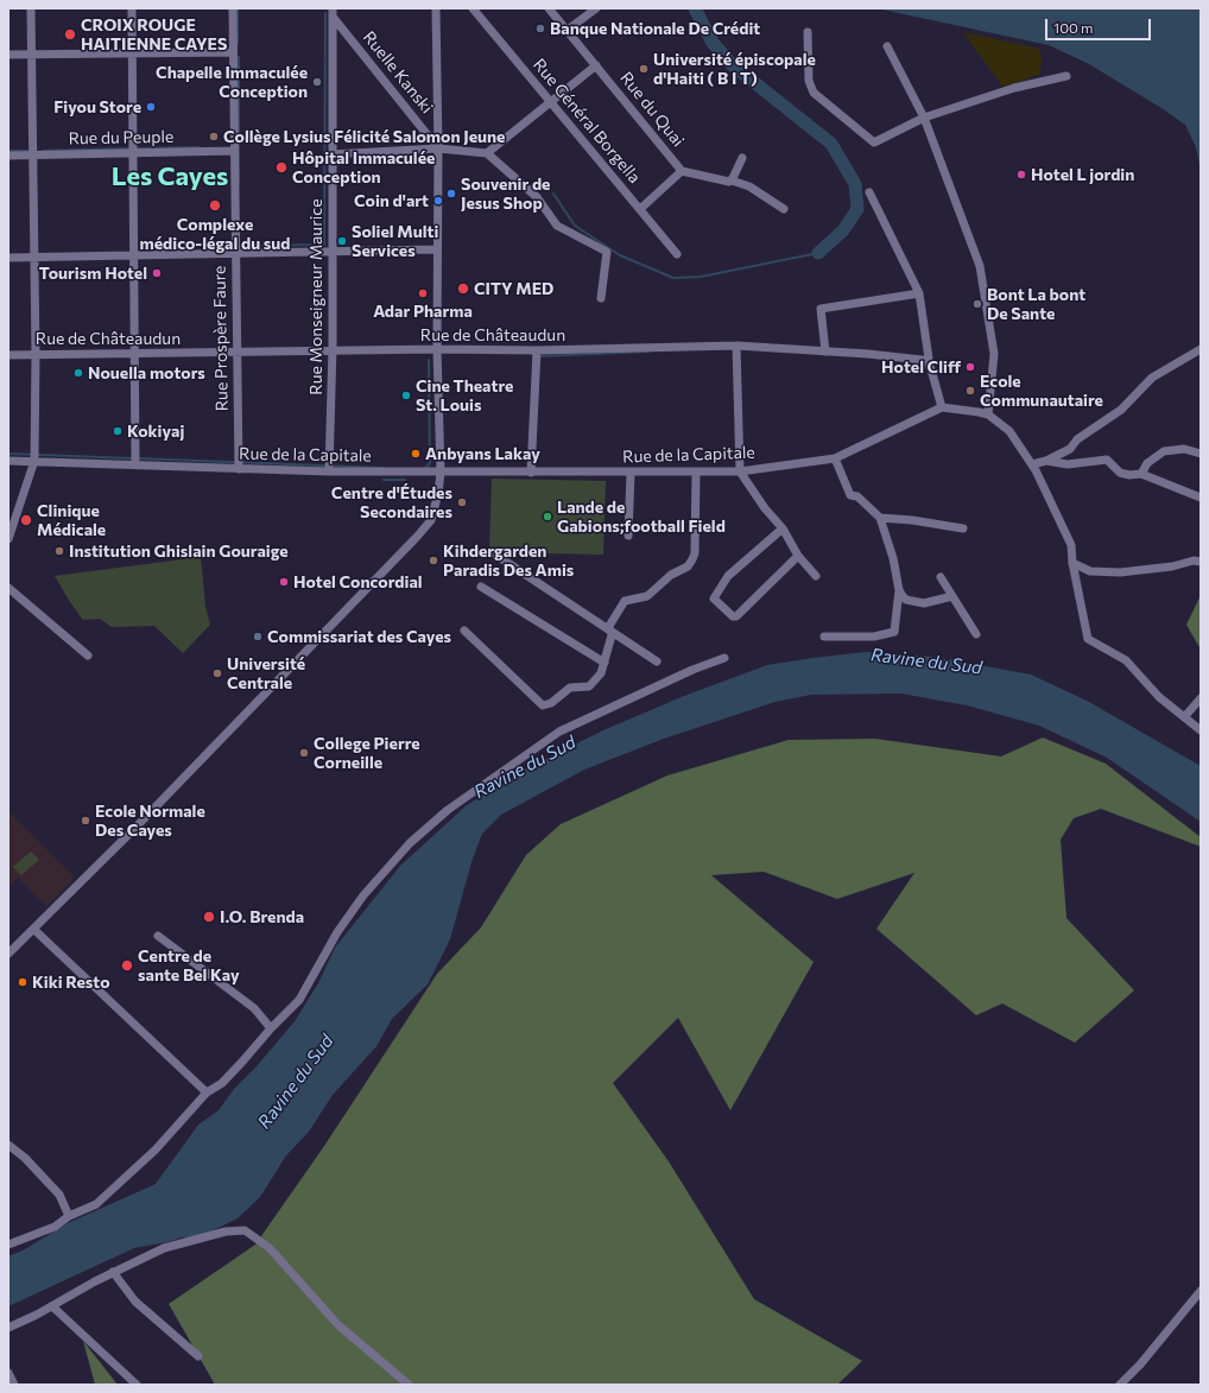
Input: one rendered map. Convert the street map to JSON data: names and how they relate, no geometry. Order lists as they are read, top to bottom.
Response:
{
  "streets": {
    "street": [
      "Ruelle Kanski",
      "Rue du Quai",
      "Rue Général Borgella",
      "Rue du Peuple",
      "Rue Monseigneur Maurice",
      "Rue de Châteaudun",
      "Rue Prospère Faure",
      "Rue de la Capitale"
    ]
  },
  "crossings": [
    ["Ruelle Kanski", "Rue Monseigneur Maurice"],
    ["Rue du Peuple", "Rue Prospère Faure"],
    ["Rue Monseigneur Maurice", "Rue de Châteaudun"],
    ["Rue Monseigneur Maurice", "Rue de la Capitale"],
    ["Rue de Châteaudun", "Rue Prospère Faure"],
    ["Rue Prospère Faure", "Rue de la Capitale"]
  ],
  "districts": ["Les Cayes"],
  "water": ["Ravine du Sud"],
  "places": [
    "Banque Nationale De Crédit",
    "CROIX ROUGE HAITIENNE CAYES",
    "Université épiscopale d'Haiti ( B I T)",
    "Chapelle Immaculée Conception",
    "Fiyou Store",
    "Collège Lysius Félicité Salomon Jeune",
    "Hôpital Immaculée Conception",
    "Hotel L jordin",
    "Souvenir de Jesus Shop",
    "Coin d'art",
    "Complexe médico-légal du sud",
    "Soliel Multi Services",
    "Tourism Hotel",
    "CITY MED",
    "Adar Pharma",
    "Bont La bont De Sante",
    "Hotel Cliff",
    "Nouella motors",
    "Ecole Communautaire",
    "Cine Theatre St. Louis",
    "Kokiyaj",
    "Anbyans Lakay",
    "Centre d'Études Secondaires",
    "Lande de Gabions;football Field",
    "Clinique Médicale",
    "Institution Ghislain Gouraige",
    "Kihdergarden Paradis Des Amis",
    "Hotel Concordial",
    "Commissariat des Cayes",
    "Université Centrale",
    "College Pierre Corneille",
    "Ecole Normale Des Cayes",
    "I.O. Brenda",
    "Centre de sante Bel Kay",
    "Kiki Resto"
  ],
  "scale_bar": "100 m"
}
